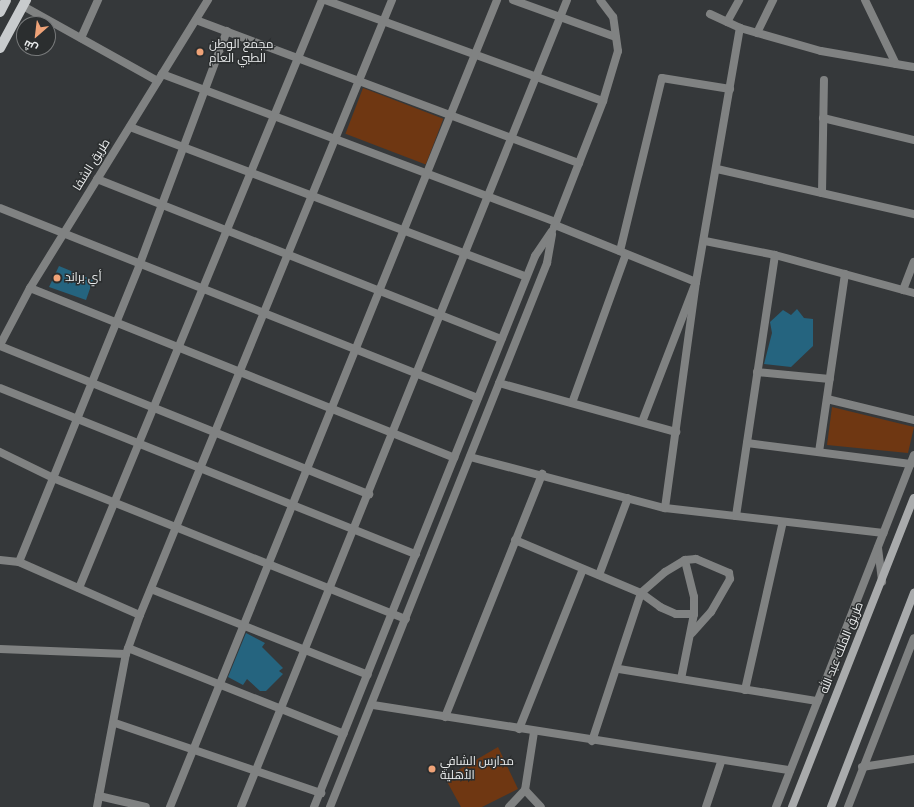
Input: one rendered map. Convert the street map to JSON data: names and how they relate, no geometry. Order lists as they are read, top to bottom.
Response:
{
  "streets": {
    "main road": ["طريق الملك عبد الله"],
    "street": ["طريق الشفا"]
  },
  "places": ["مجمع الوطن الطبي العام", "أي براند", "مدارس الشافي الأهلية"],
  "north": "bottom left"
}
